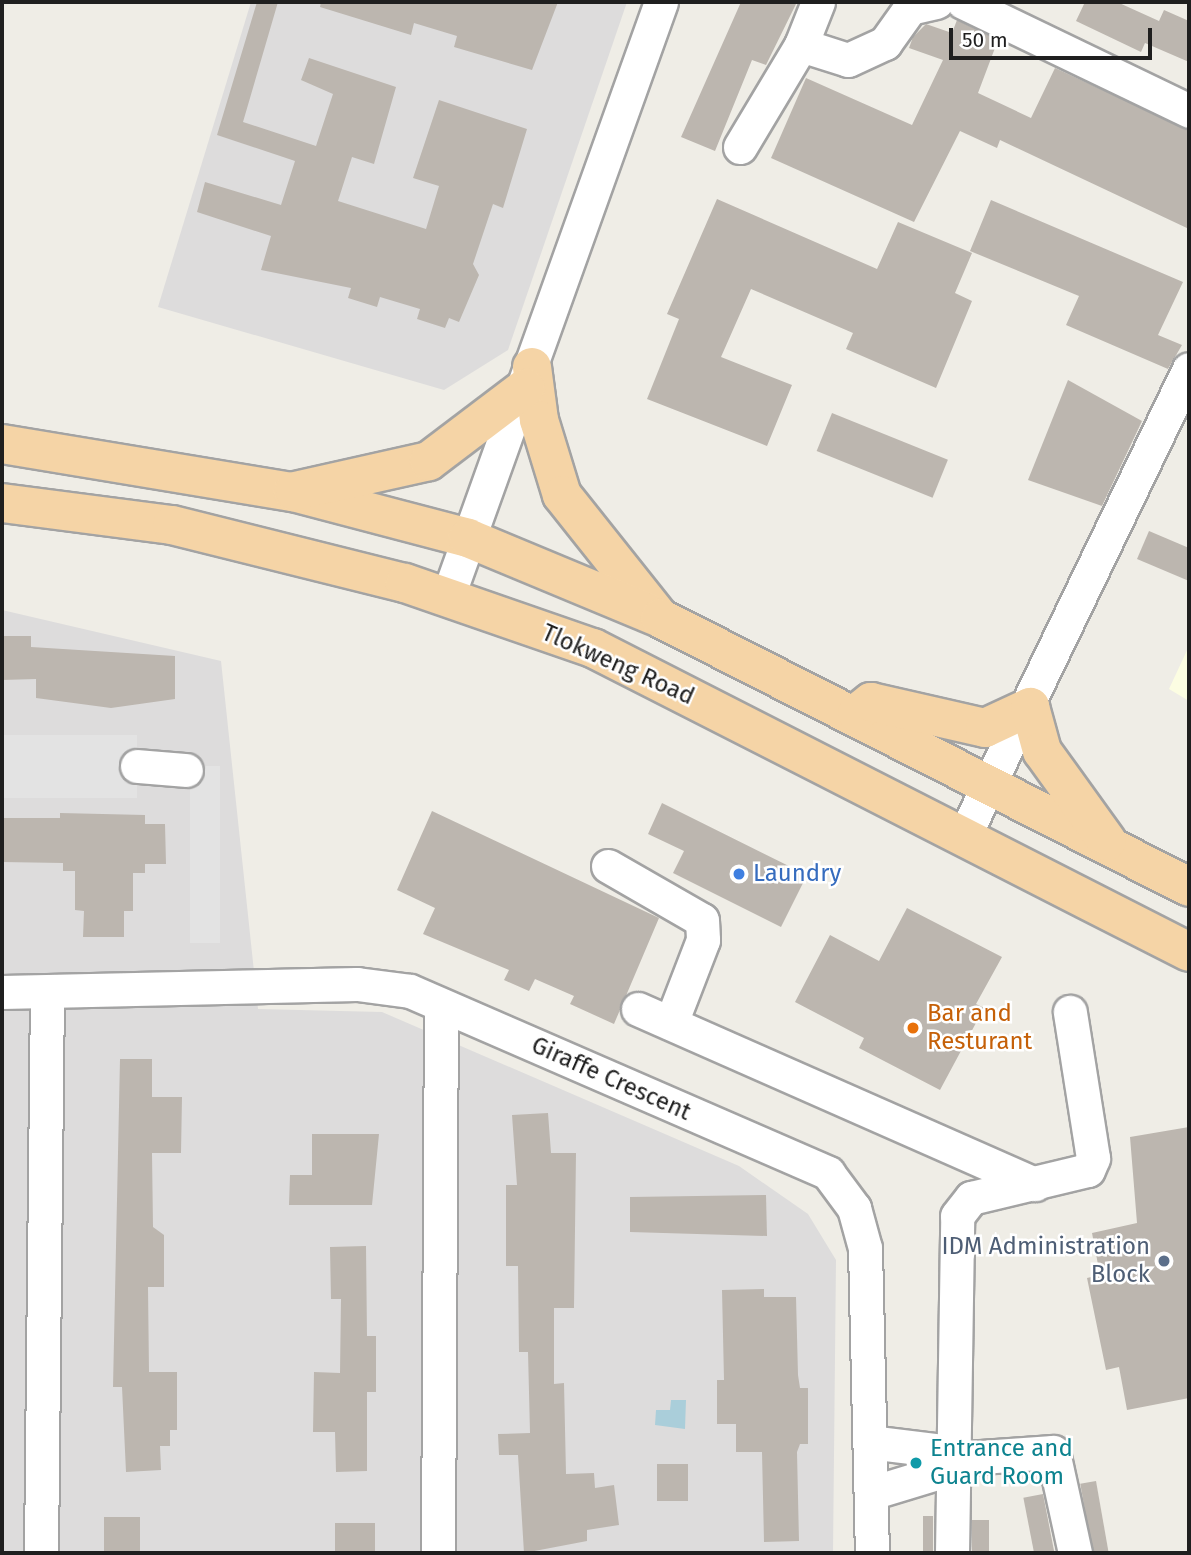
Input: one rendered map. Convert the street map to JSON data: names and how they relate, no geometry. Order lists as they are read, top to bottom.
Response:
{
  "streets": {
    "main road": ["Tlokweng Road"],
    "street": ["Giraffe Crescent"]
  },
  "places": [
    "Laundry",
    "Bar and Resturant",
    "IDM Administration Block",
    "Entrance and Guard Room"
  ],
  "scale_bar": "50 m"
}
